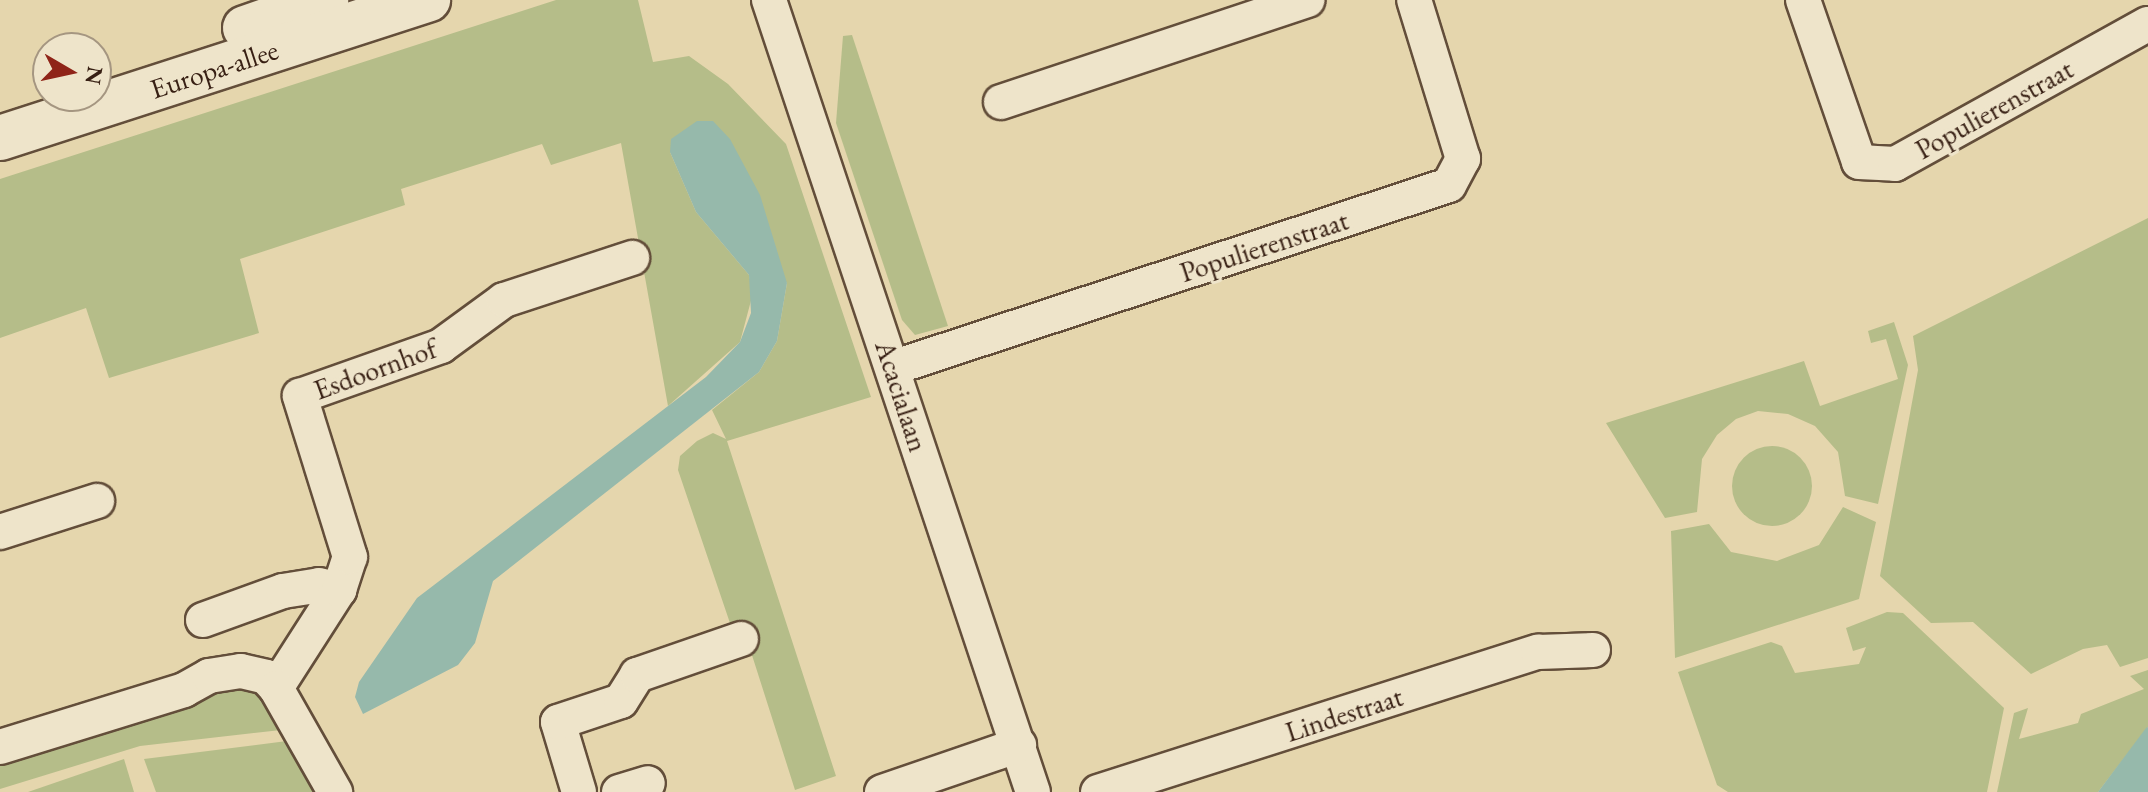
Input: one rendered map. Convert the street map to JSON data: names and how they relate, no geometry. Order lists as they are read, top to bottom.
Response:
{
  "streets": {
    "main road": ["Europa-allee"],
    "street": [
      "Populierenstraat",
      "Esdoornhof",
      "Acacialaan",
      "Lindestraat"
    ]
  },
  "crossings": [
    ["Populierenstraat", "Acacialaan"]
  ],
  "north": "right"
}
